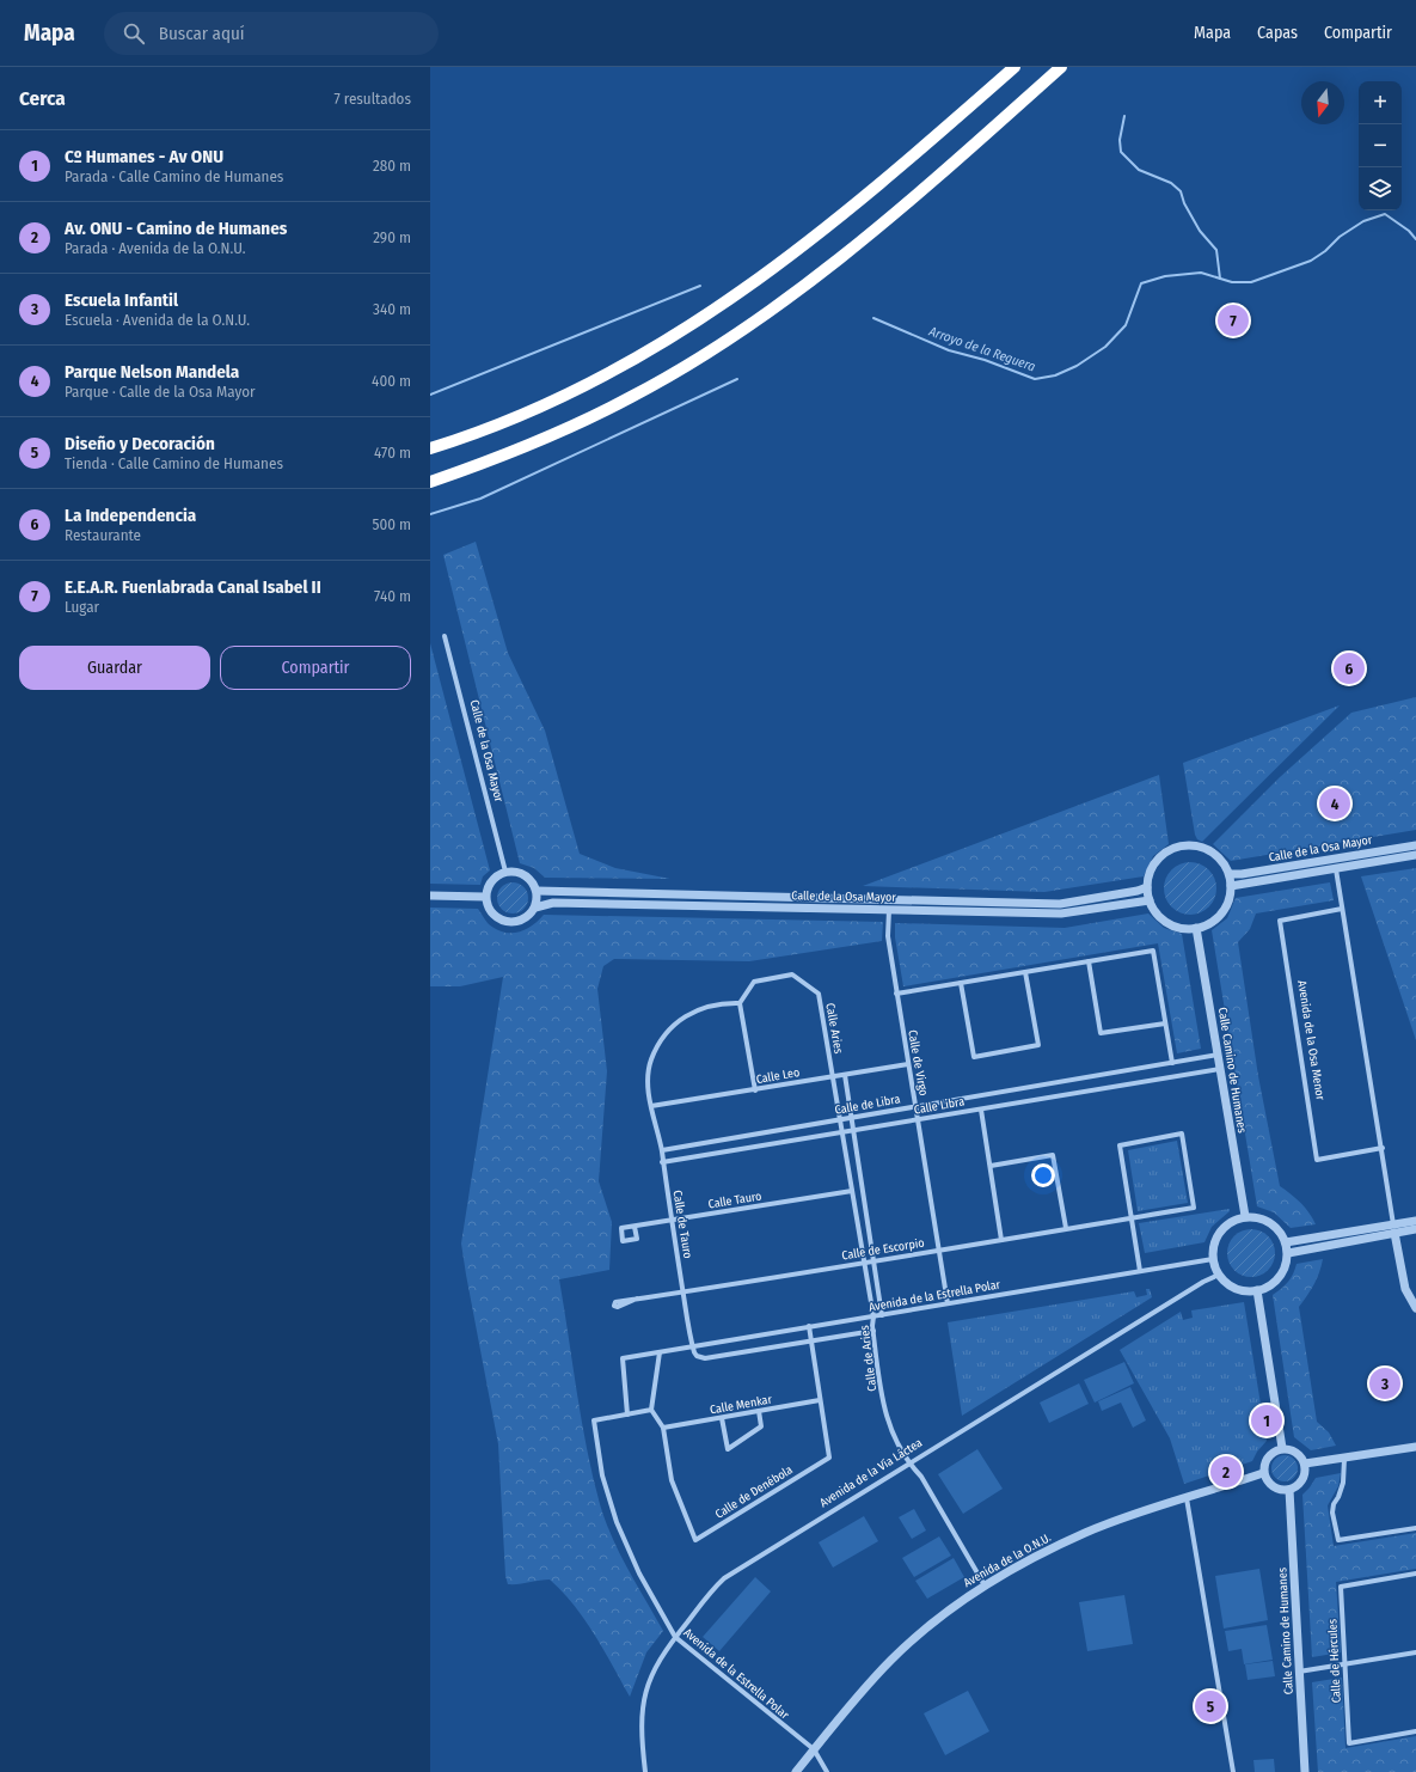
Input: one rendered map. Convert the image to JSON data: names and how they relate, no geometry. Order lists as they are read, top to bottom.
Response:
{
  "streets": {
    "street": [
      "Calle de la Osa Mayor",
      "Calle Aries",
      "Avenida de la Osa Menor",
      "Calle de Virgo",
      "Calle Camino de Humanes",
      "Calle Leo",
      "Calle de Libra",
      "Calle Libra",
      "Calle Tauro",
      "Calle de Tauro",
      "Calle de Escorpio",
      "Avenida de la Estrella Polar",
      "Calle de Aries",
      "Calle Menkar",
      "Avenida de la Vía Láctea",
      "Calle de Denébola",
      "Avenida de la O.N.U.",
      "Calle de Hércules"
    ]
  },
  "crossings": [
    ["Calle de la Osa Mayor", "Calle de Virgo"],
    ["Calle de la Osa Mayor", "Calle Camino de Humanes"],
    ["Calle Aries", "Calle Leo"],
    ["Calle Aries", "Calle de Aries"],
    ["Calle de Virgo", "Calle Leo"],
    ["Calle de Virgo", "Calle de Libra"],
    ["Calle de Virgo", "Calle Libra"],
    ["Calle de Virgo", "Calle de Escorpio"],
    ["Calle de Virgo", "Avenida de la Estrella Polar"],
    ["Calle Camino de Humanes", "Calle de Libra"],
    ["Calle Camino de Humanes", "Calle Libra"],
    ["Calle Camino de Humanes", "Avenida de la Estrella Polar"],
    ["Calle Camino de Humanes", "Avenida de la Vía Láctea"],
    ["Calle Camino de Humanes", "Avenida de la O.N.U."],
    ["Calle Leo", "Calle de Tauro"],
    ["Calle Leo", "Calle de Aries"],
    ["Calle de Libra", "Calle de Tauro"],
    ["Calle de Libra", "Calle de Aries"],
    ["Calle Libra", "Calle de Tauro"],
    ["Calle Libra", "Calle de Aries"],
    ["Calle Tauro", "Calle de Tauro"],
    ["Calle Tauro", "Calle de Aries"],
    ["Calle de Tauro", "Calle de Escorpio"],
    ["Calle de Tauro", "Avenida de la Estrella Polar"],
    ["Calle de Escorpio", "Avenida de la Estrella Polar"],
    ["Calle de Escorpio", "Calle de Aries"],
    ["Avenida de la Estrella Polar", "Calle de Aries"],
    ["Avenida de la Estrella Polar", "Avenida de la Vía Láctea"],
    ["Avenida de la Estrella Polar", "Calle de Denébola"],
    ["Avenida de la Estrella Polar", "Avenida de la O.N.U."],
    ["Calle de Aries", "Avenida de la Vía Láctea"],
    ["Calle de Aries", "Avenida de la O.N.U."],
    ["Calle Menkar", "Calle de Denébola"]
  ],
  "water": ["Arroyo de la Reguera"],
  "north": "bottom",
  "page": {
    "header": "Mapa",
    "search": "Buscar aquí",
    "nav": ["Mapa", "Capas", "Compartir"],
    "heading": ["Cerca", "7 resultados"],
    "map_buttons": ["+", "−"],
    "list": [
      {
        "mark": "1",
        "name": "Cº Humanes - Av ONU",
        "note": "Parada · Calle Camino de Humanes",
        "value": "280 m"
      },
      {
        "mark": "2",
        "name": "Av. ONU - Camino de Humanes",
        "note": "Parada · Avenida de la O.N.U.",
        "value": "290 m"
      },
      {
        "mark": "3",
        "name": "Escuela Infantil",
        "note": "Escuela · Avenida de la O.N.U.",
        "value": "340 m"
      },
      {
        "mark": "4",
        "name": "Parque Nelson Mandela",
        "note": "Parque · Calle de la Osa Mayor",
        "value": "400 m"
      },
      {
        "mark": "5",
        "name": "Diseño y Decoración",
        "note": "Tienda · Calle Camino de Humanes",
        "value": "470 m"
      },
      {
        "mark": "6",
        "name": "La Independencia",
        "note": "Restaurante",
        "value": "500 m"
      },
      {
        "mark": "7",
        "name": "E.E.A.R. Fuenlabrada Canal Isabel II",
        "note": "Lugar",
        "value": "740 m"
      }
    ],
    "pins": [
      "7",
      "6",
      "4",
      "3",
      "1",
      "2",
      "5"
    ],
    "buttons": ["Guardar", "Compartir"]
  }
}
